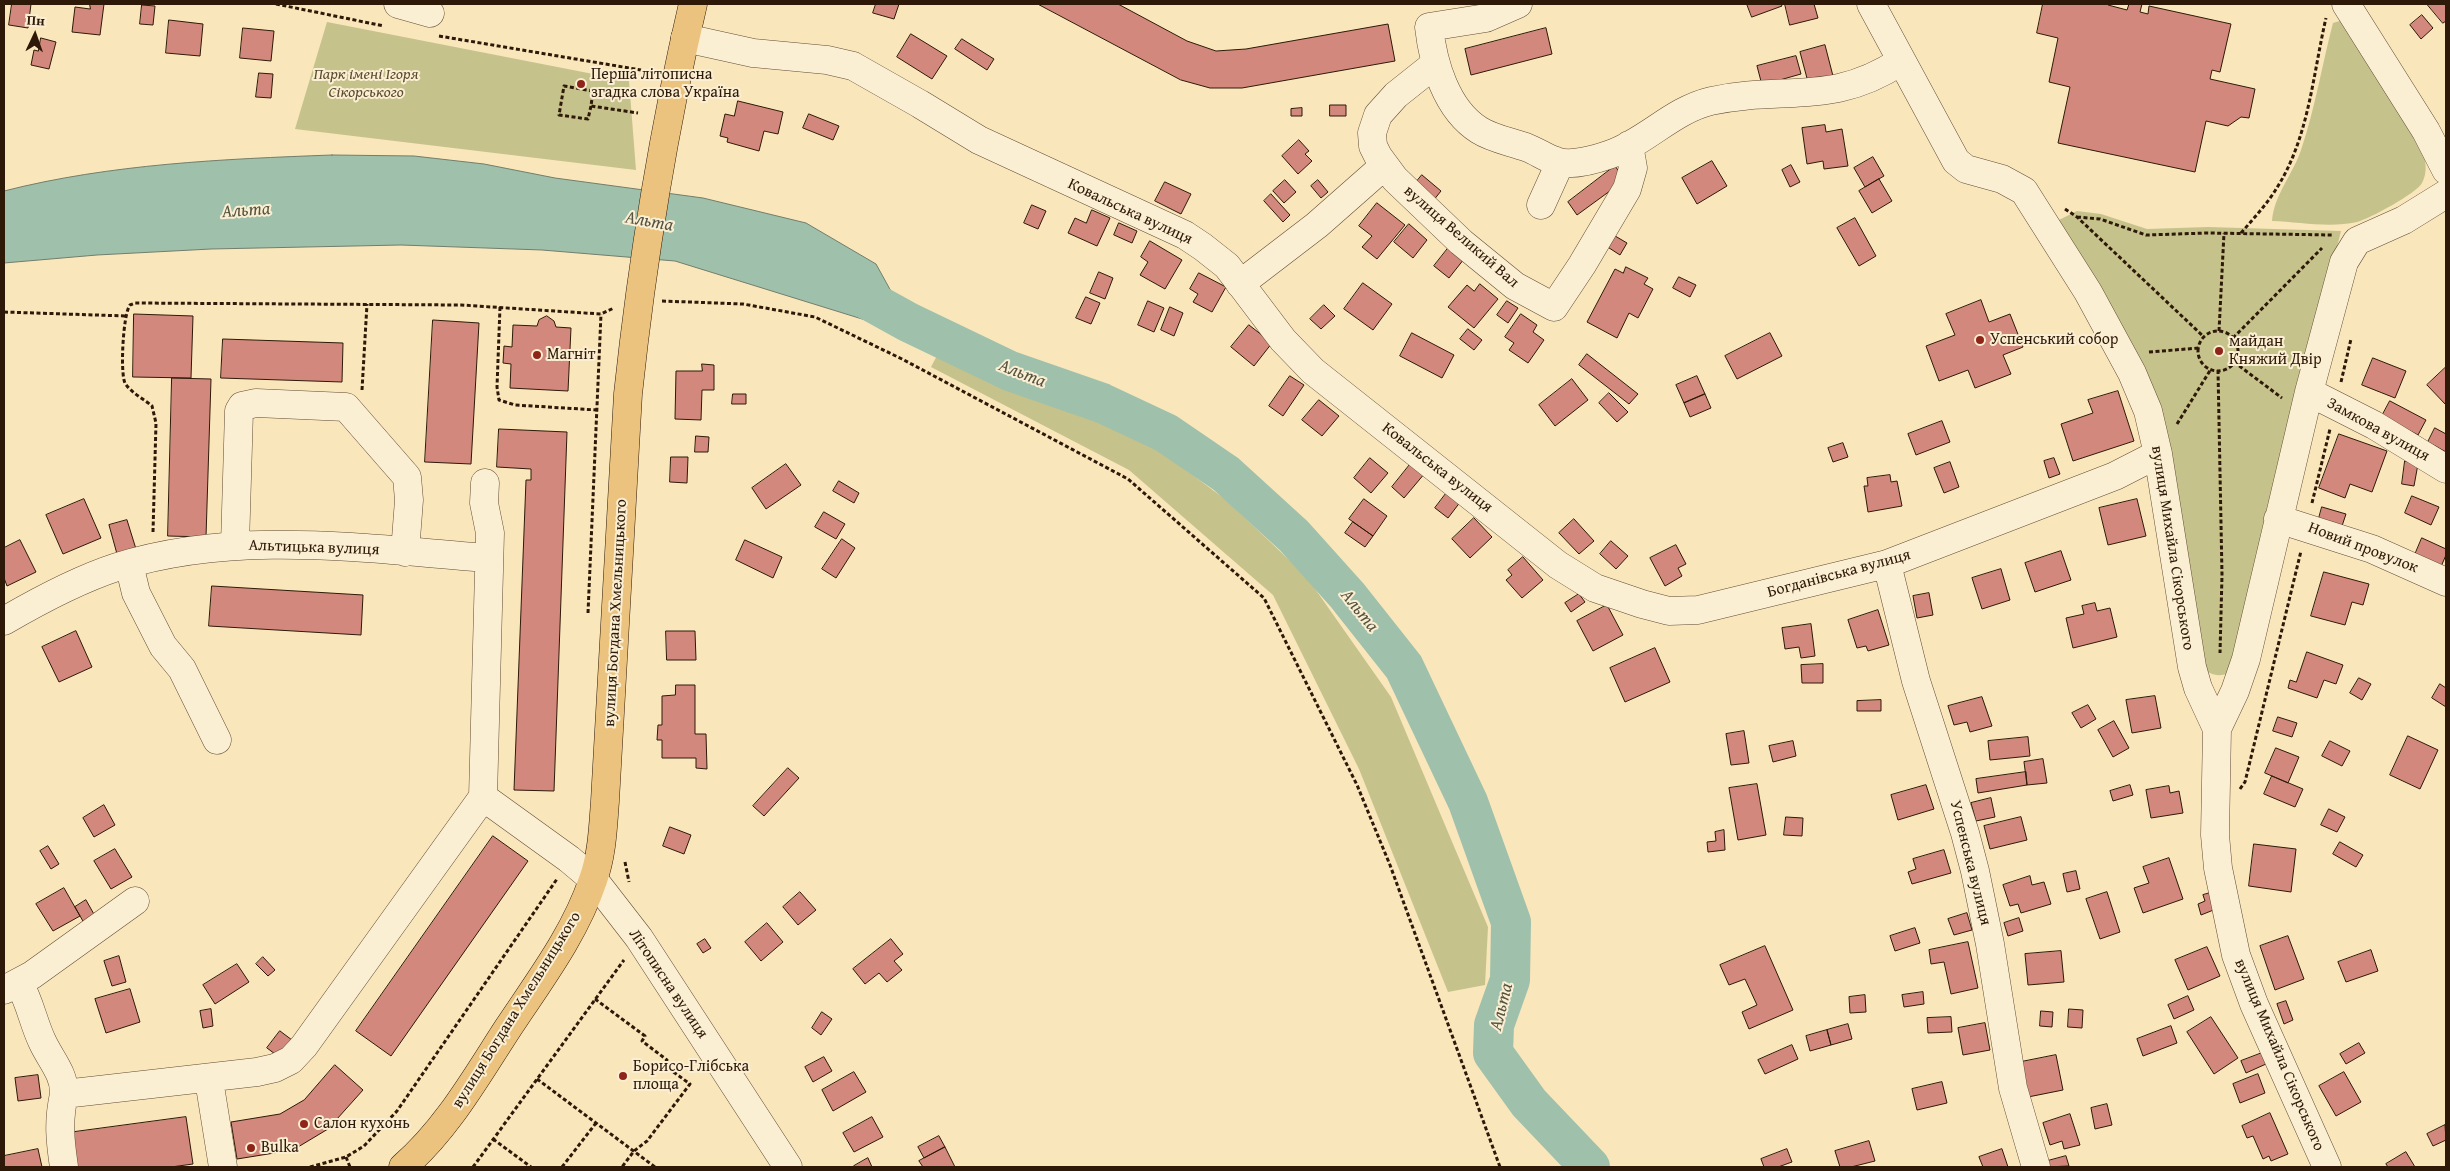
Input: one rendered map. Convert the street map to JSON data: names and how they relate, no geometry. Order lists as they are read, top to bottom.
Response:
{
  "streets": {
    "main road": ["вулиця Богдана Хмельницького"],
    "street": [
      "Ковальська вулиця",
      "вулиця Великий Вал",
      "Замкова вулиця",
      "Альтицька вулиця",
      "вулиця Михайла Сікорського",
      "Новий провулок",
      "Богданівська вулиця",
      "Успенська вулиця",
      "Літописна вулиця"
    ]
  },
  "crossings": [
    ["Ковальська вулиця", "Богданівська вулиця"],
    ["Ковальська вулиця", "вулиця Богдана Хмельницького"],
    ["вулиця Михайла Сікорського", "Богданівська вулиця"],
    ["Богданівська вулиця", "Успенська вулиця"],
    ["вулиця Богдана Хмельницького", "Літописна вулиця"]
  ],
  "water": ["Альта"],
  "parks": ["Парк імені Ігоря Сікорського"],
  "places": [
    "Перша літописна згадка слова Україна",
    "Успенський собор",
    "майдан Княжий Двір",
    "Магніт",
    "Борисо-Глібська площа",
    "Салон кухонь",
    "Bulka"
  ],
  "north": "top"
}
